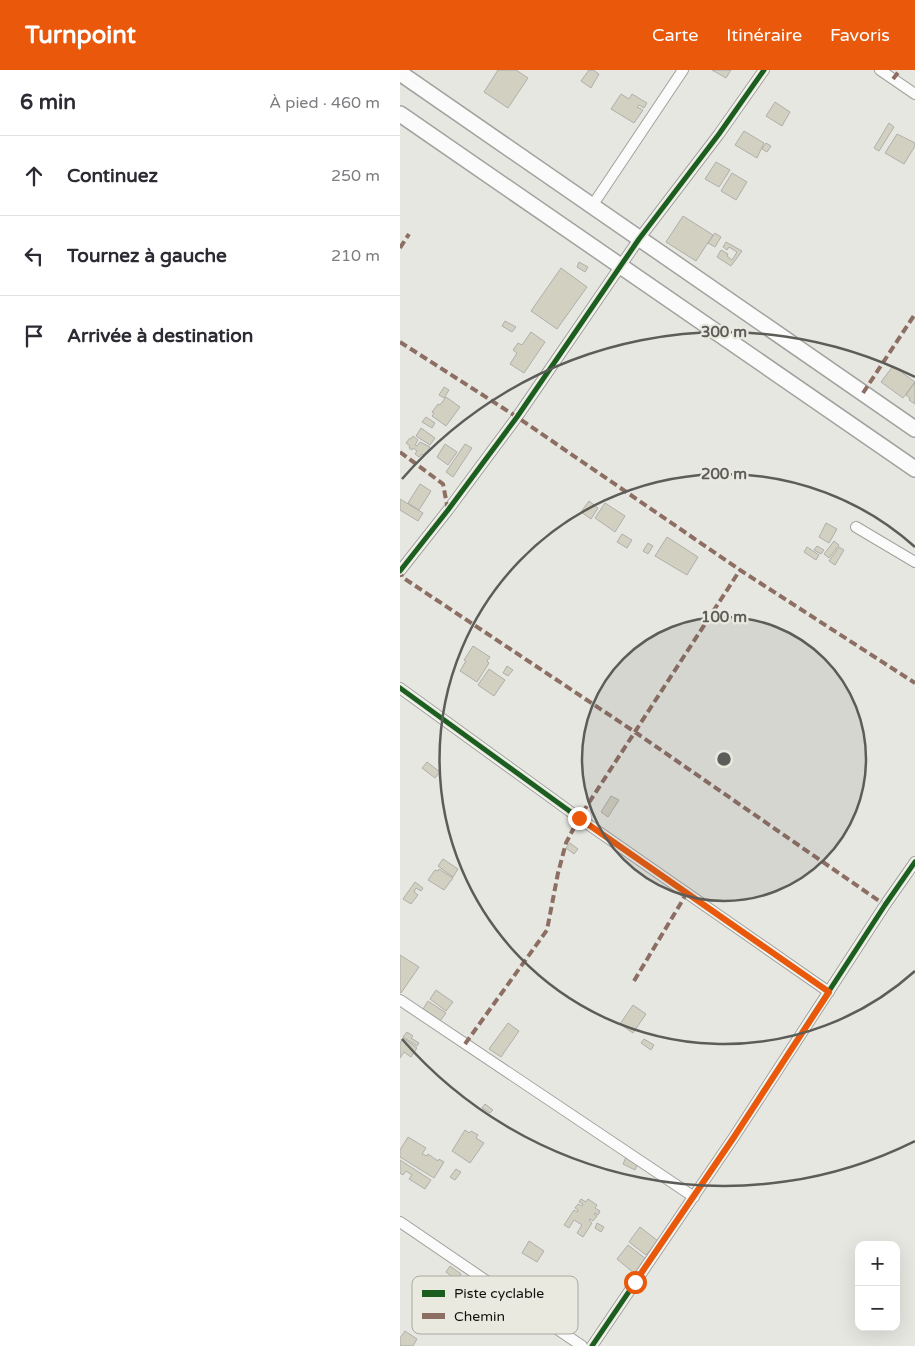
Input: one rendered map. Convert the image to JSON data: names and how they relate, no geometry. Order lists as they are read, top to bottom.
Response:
{
  "legend": ["Piste cyclable", "Chemin"],
  "page": {
    "header": "Turnpoint",
    "nav": ["Carte", "Itinéraire", "Favoris"],
    "heading": ["6 min", "À pied · 460 m"],
    "list": [
      ["Continuez", "250 m"],
      ["Tournez à gauche", "210 m"],
      "Arrivée à destination"
    ],
    "map_buttons": ["+", "−"]
  },
  "rings": ["300 m", "200 m", "100 m"]
}
